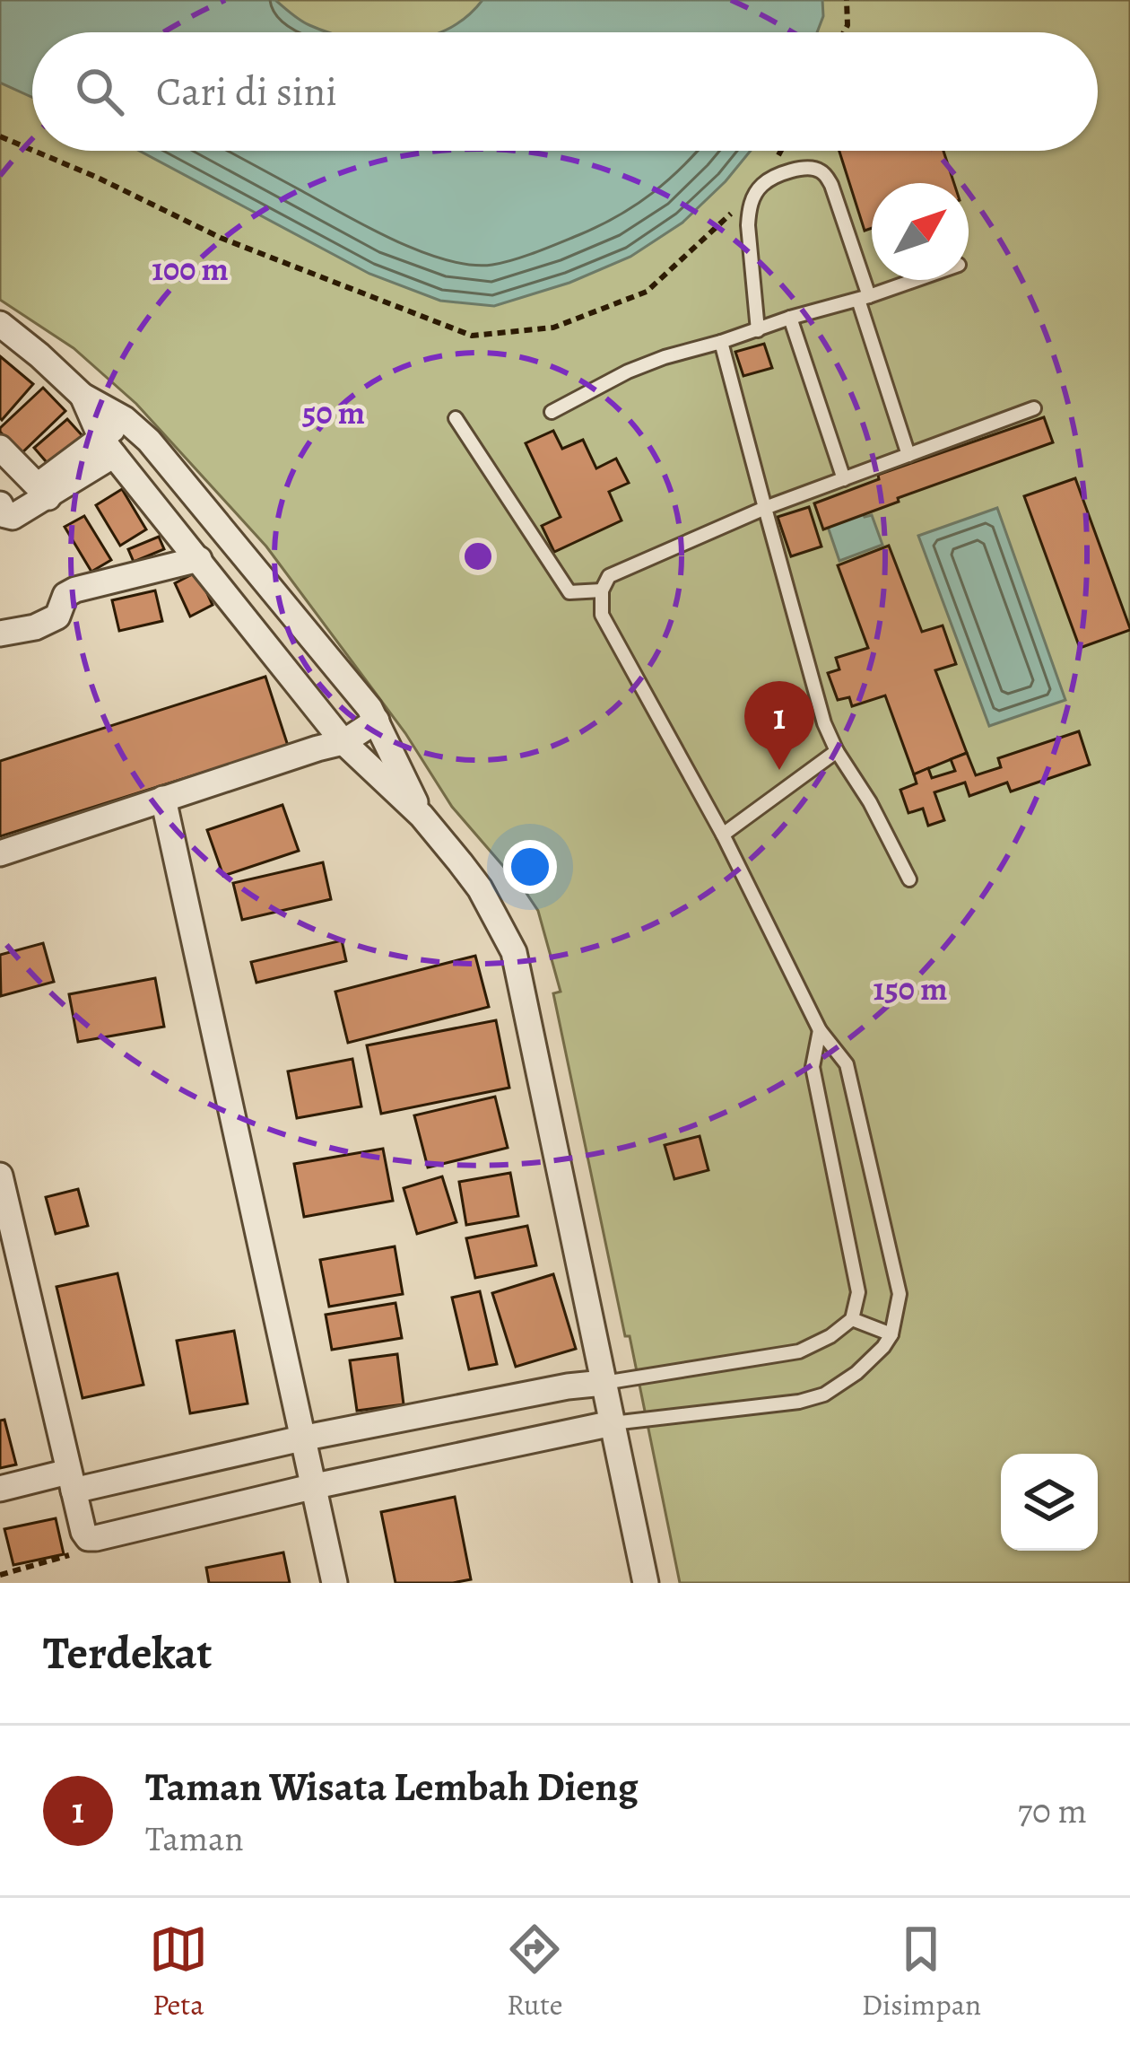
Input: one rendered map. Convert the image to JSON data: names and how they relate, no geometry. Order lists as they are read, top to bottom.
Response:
{
  "north": "top right",
  "page": {
    "search": "Cari di sini",
    "pins": "1",
    "heading": "Terdekat",
    "list": [
      {
        "mark": "1",
        "name": "Taman Wisata Lembah Dieng",
        "note": "Taman",
        "value": "70 m"
      }
    ],
    "nav": ["Peta", "Rute", "Disimpan"]
  },
  "rings": ["100 m", "50 m", "150 m"]
}
